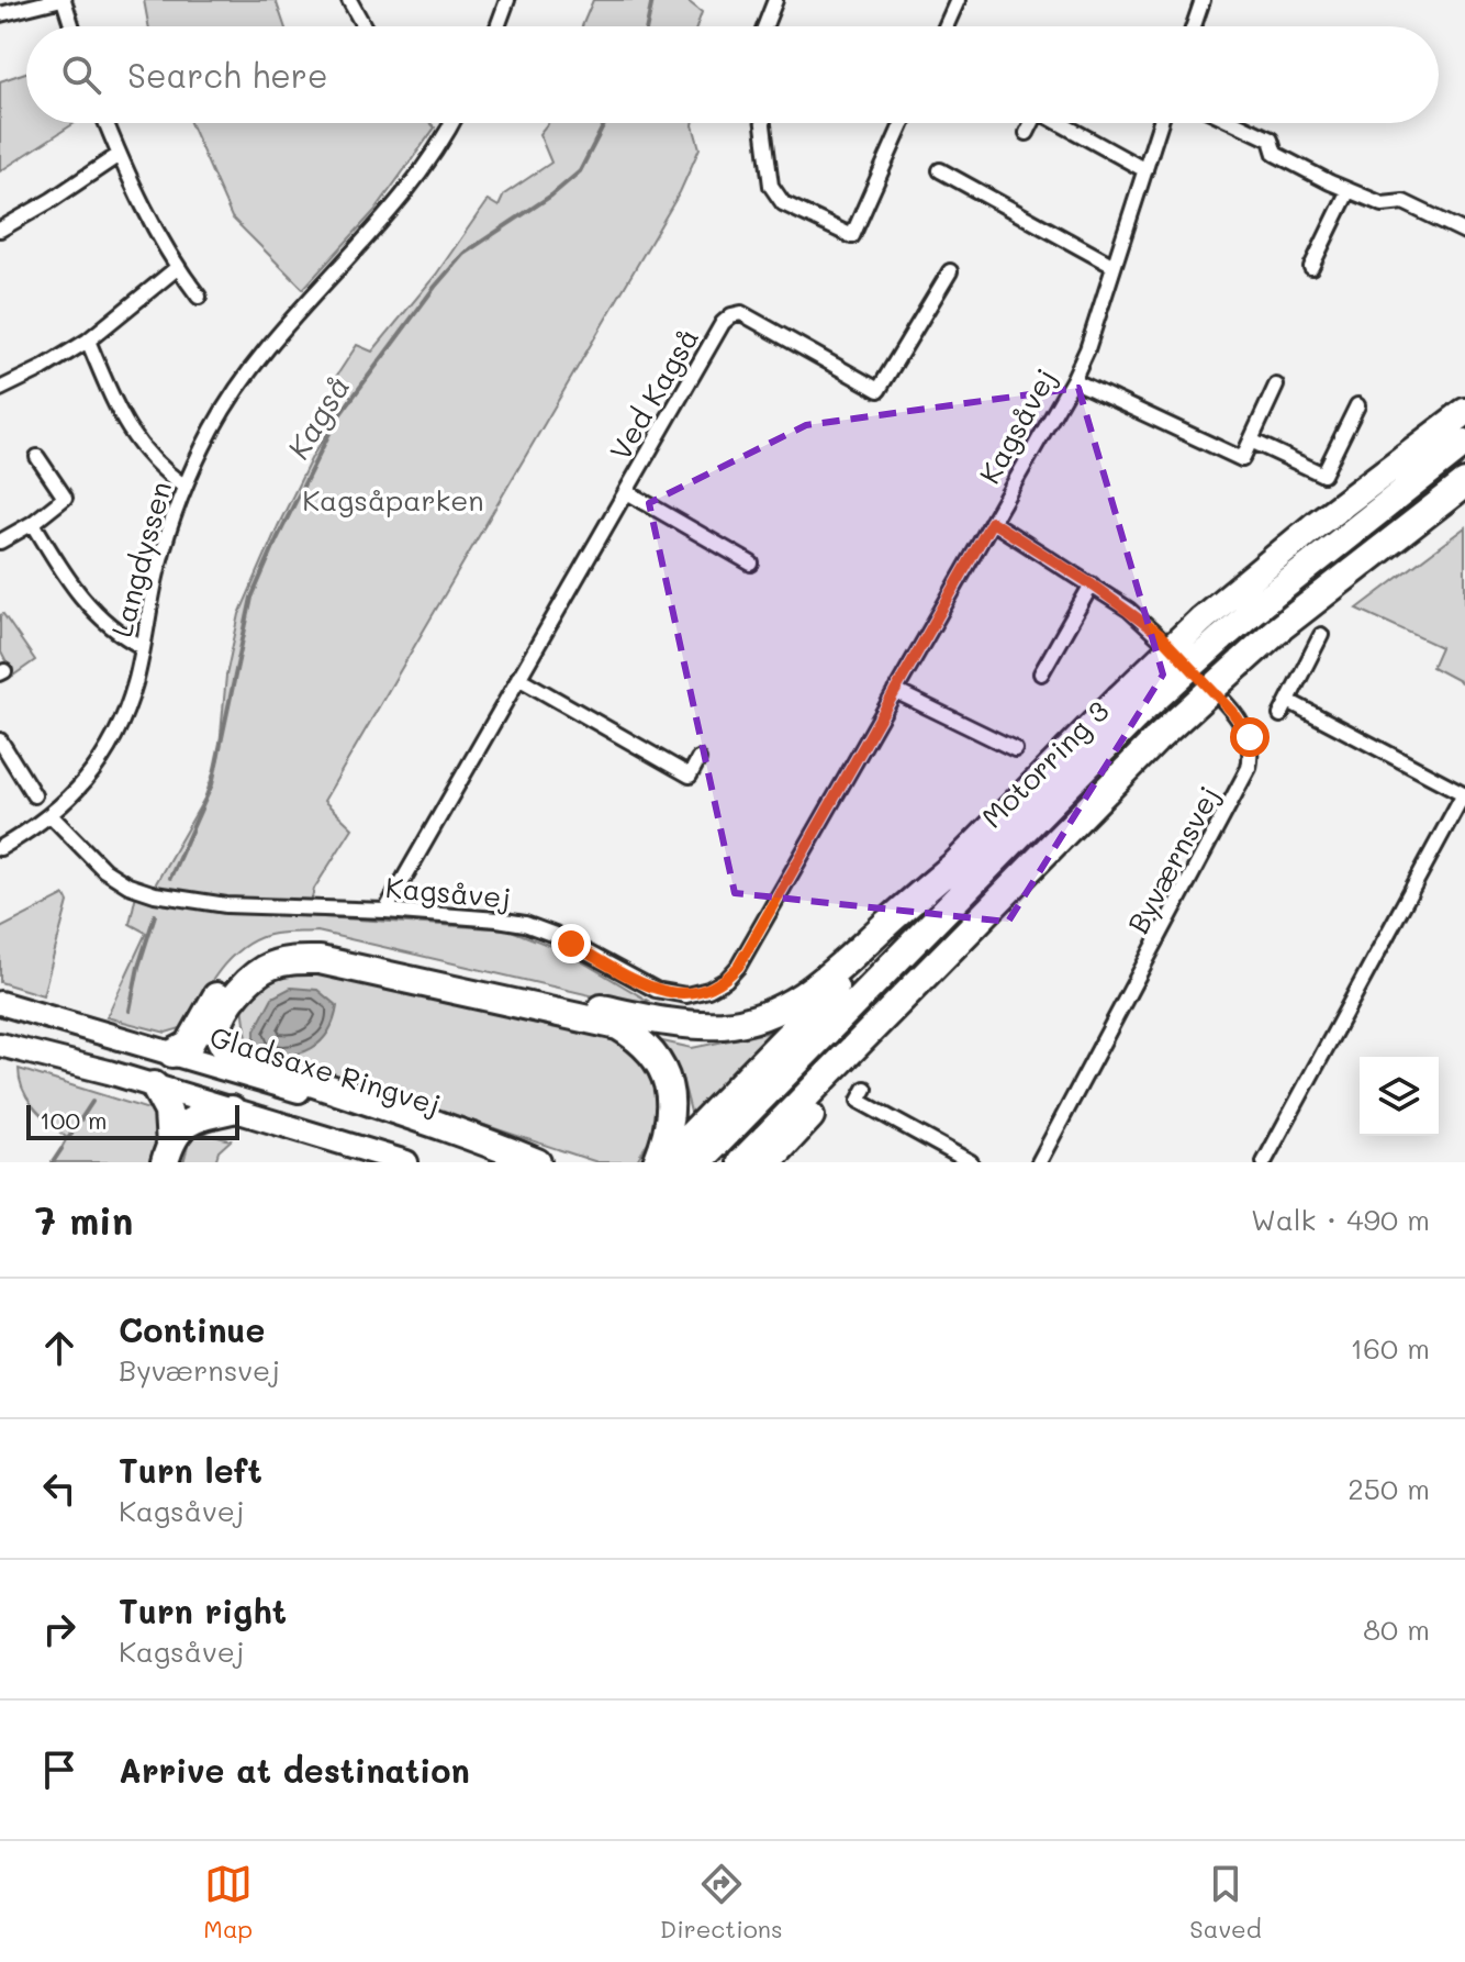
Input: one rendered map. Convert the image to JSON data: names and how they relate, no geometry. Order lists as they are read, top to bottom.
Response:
{
  "streets": {
    "highway": ["Motorring 3"],
    "main road": ["Gladsaxe Ringvej"],
    "street": [
      "Ved Kagså",
      "Kagsåvej",
      "Langdyssen",
      "Byværnsvej"
    ]
  },
  "crossings": [
    ["Ved Kagså", "Kagsåvej"],
    ["Kagsåvej", "Langdyssen"],
    ["Kagsåvej", "Byværnsvej"]
  ],
  "water": ["Kagså"],
  "parks": ["Kagsåparken"],
  "scale_bar": "100 m",
  "page": {
    "search": "Search here",
    "scale": "100 m",
    "heading": ["7 min", "Walk · 490 m"],
    "list": [
      ["Continue", "Byværnsvej", "160 m"],
      ["Turn left", "Kagsåvej", "250 m"],
      ["Turn right", "Kagsåvej", "80 m"],
      "Arrive at destination"
    ],
    "nav": ["Map", "Directions", "Saved"]
  }
}
